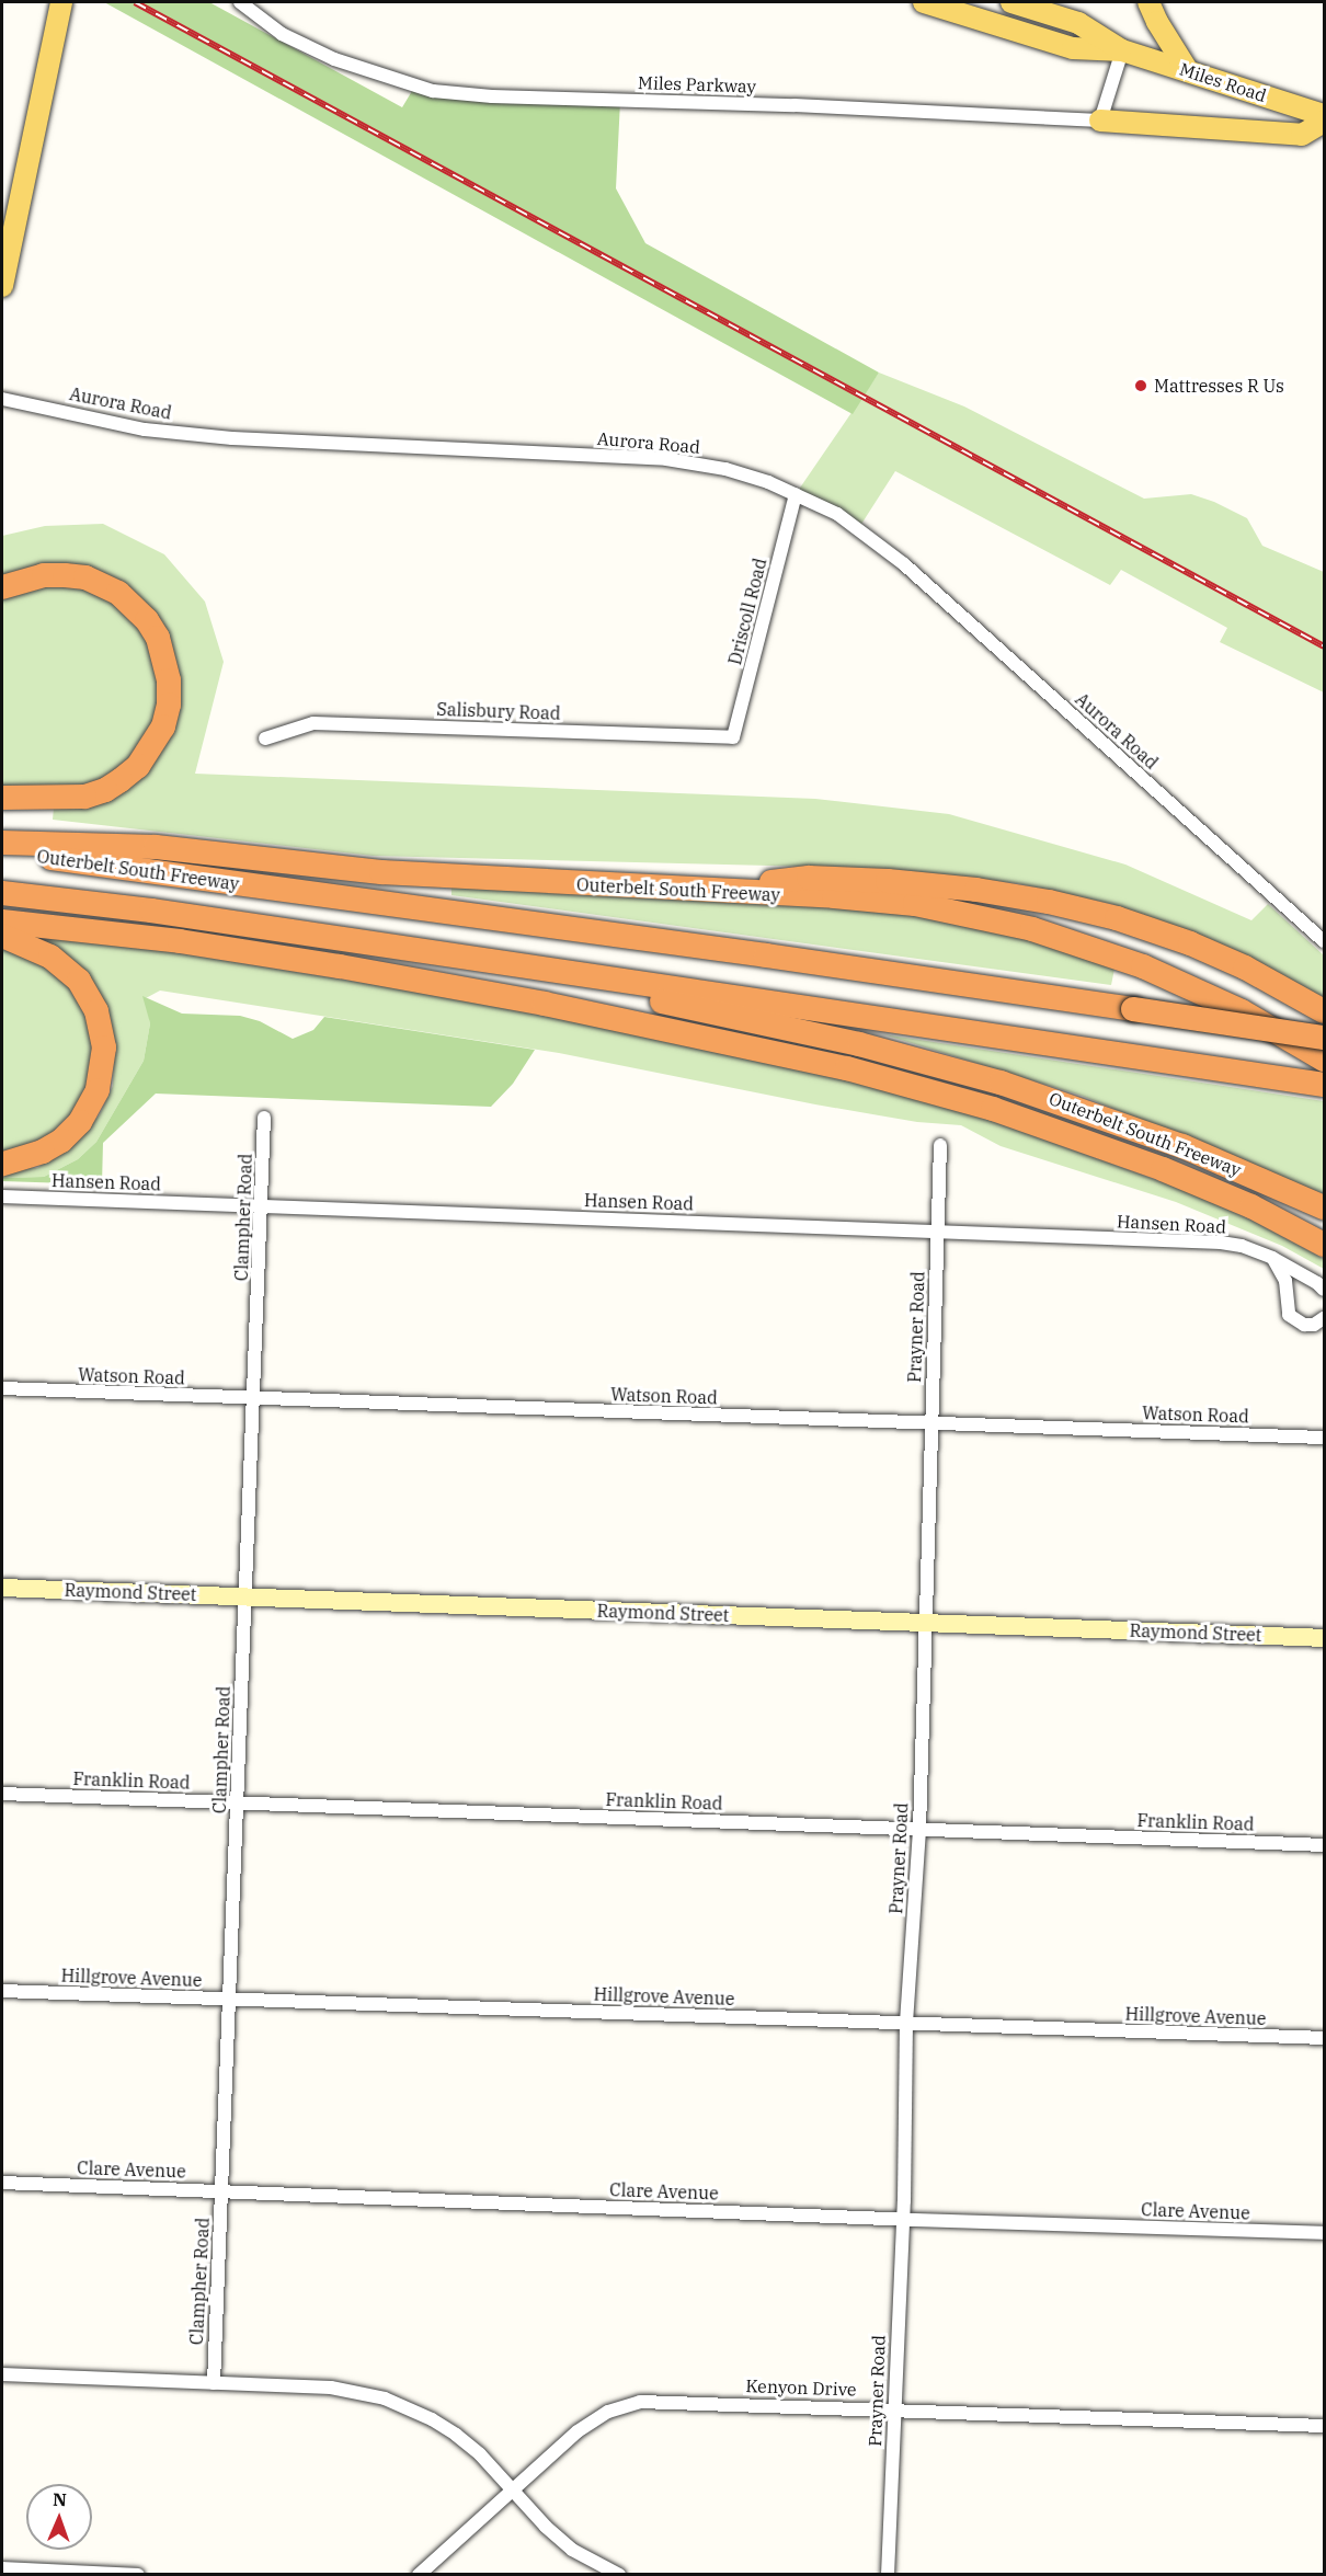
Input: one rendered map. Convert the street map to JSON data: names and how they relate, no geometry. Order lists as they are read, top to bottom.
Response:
{
  "streets": {
    "highway": ["Outerbelt South Freeway"],
    "main road": ["Miles Road"],
    "street": [
      "Miles Parkway",
      "Aurora Road",
      "Driscoll Road",
      "Salisbury Road",
      "Hansen Road",
      "Clampher Road",
      "Prayner Road",
      "Watson Road",
      "Raymond Street",
      "Franklin Road",
      "Hillgrove Avenue",
      "Clare Avenue",
      "Kenyon Drive"
    ]
  },
  "crossings": [
    ["Aurora Road", "Driscoll Road"],
    ["Driscoll Road", "Salisbury Road"],
    ["Hansen Road", "Clampher Road"],
    ["Hansen Road", "Prayner Road"],
    ["Clampher Road", "Watson Road"],
    ["Clampher Road", "Raymond Street"],
    ["Clampher Road", "Franklin Road"],
    ["Clampher Road", "Hillgrove Avenue"],
    ["Clampher Road", "Clare Avenue"],
    ["Prayner Road", "Watson Road"],
    ["Prayner Road", "Raymond Street"],
    ["Prayner Road", "Franklin Road"],
    ["Prayner Road", "Hillgrove Avenue"],
    ["Prayner Road", "Clare Avenue"],
    ["Prayner Road", "Kenyon Drive"]
  ],
  "places": ["Mattresses R Us"],
  "north": "top"
}
